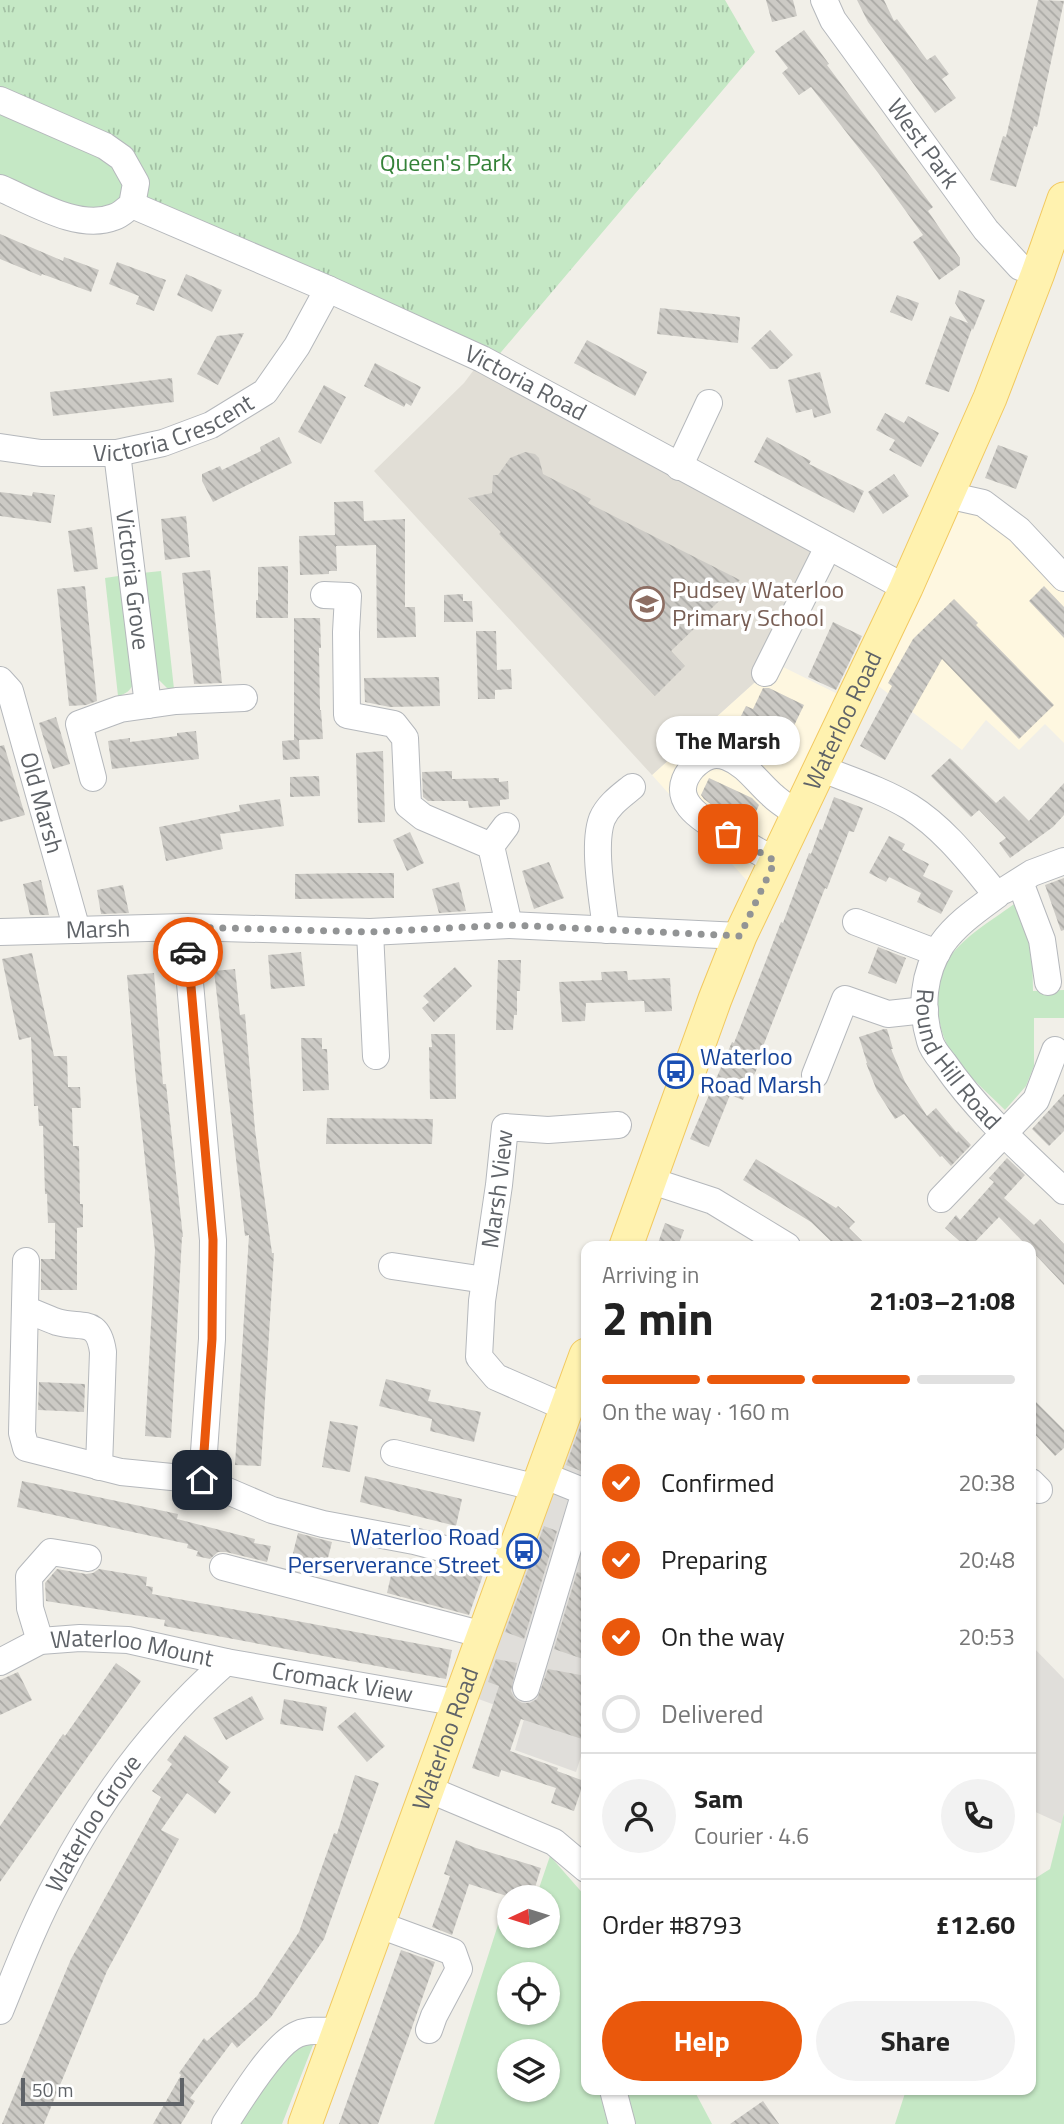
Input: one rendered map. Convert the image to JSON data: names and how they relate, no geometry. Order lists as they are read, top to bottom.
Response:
{
  "streets": {
    "main road": ["Waterloo Road"],
    "street": [
      "West Park",
      "Victoria Road",
      "Victoria Crescent",
      "Victoria Grove",
      "Old Marsh",
      "Marsh",
      "Round Hill Road",
      "Marsh View",
      "Waterloo Mount",
      "Cromack View",
      "Waterloo Grove"
    ]
  },
  "crossings": [
    ["West Park", "Waterloo Road"],
    ["Victoria Road", "Victoria Crescent"],
    ["Victoria Road", "Waterloo Road"],
    ["Victoria Crescent", "Victoria Grove"],
    ["Waterloo Road", "Marsh"],
    ["Waterloo Road", "Marsh View"],
    ["Waterloo Road", "Cromack View"],
    ["Old Marsh", "Marsh"],
    ["Waterloo Mount", "Cromack View"],
    ["Waterloo Mount", "Waterloo Grove"],
    ["Cromack View", "Waterloo Grove"]
  ],
  "parks": ["Queen's Park"],
  "places": {
    "school or university": ["Pudsey Waterloo Primary School"],
    "other": ["The Marsh"],
    "bus stop": ["Waterloo Road Marsh", "Waterloo Road Perserverance Street"]
  },
  "scale_bar": "50 m",
  "north": "left",
  "page": {
    "bubble": "The Marsh",
    "heading": ["2 min", "Arriving in", "21:03–21:08"],
    "panel": [
      "Sam",
      "Courier · 4.6",
      "Order #8793",
      "£12.60"
    ],
    "bar": "On the way · 160 m",
    "list": [
      ["Confirmed", "20:38"],
      ["Preparing", "20:48"],
      ["On the way", "20:53"],
      "Delivered"
    ],
    "buttons": ["Help", "Share"],
    "scale": "50 m"
  }
}
